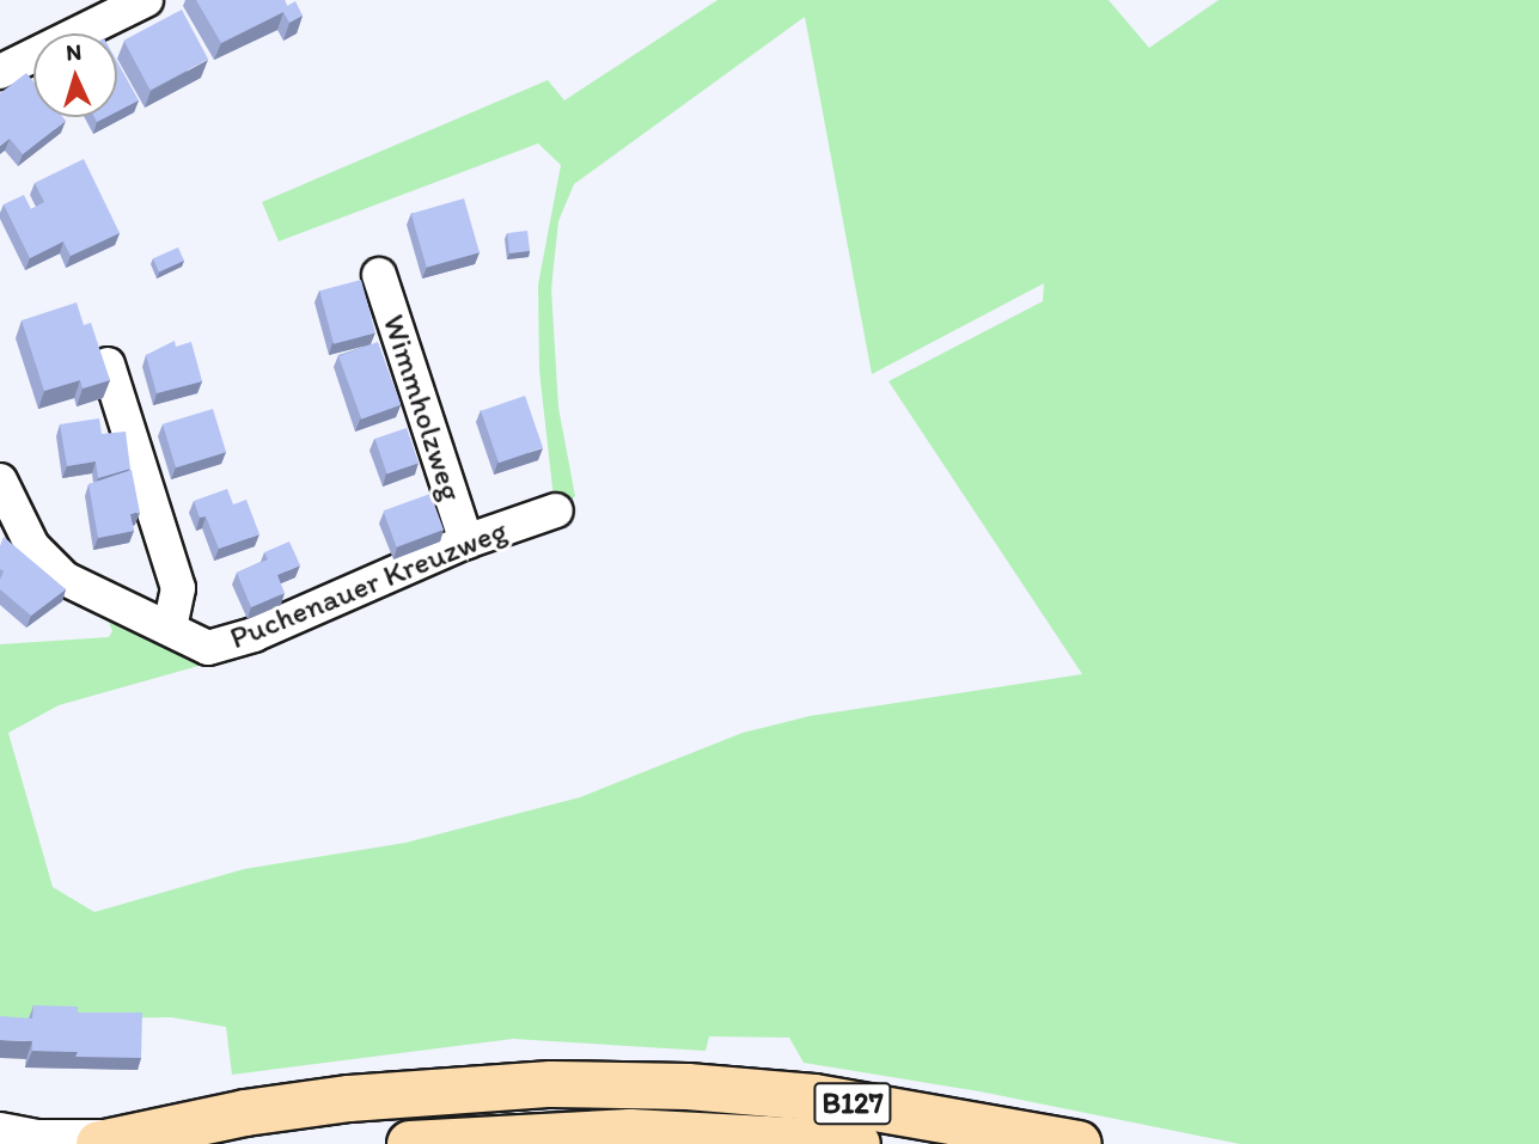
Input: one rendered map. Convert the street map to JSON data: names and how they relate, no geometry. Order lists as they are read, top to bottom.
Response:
{
  "streets": {
    "main road": ["B127"],
    "street": ["Wimmholzweg", "Puchenauer Kreuzweg"]
  },
  "crossings": [
    ["Wimmholzweg", "Puchenauer Kreuzweg"]
  ],
  "north": "top"
}
